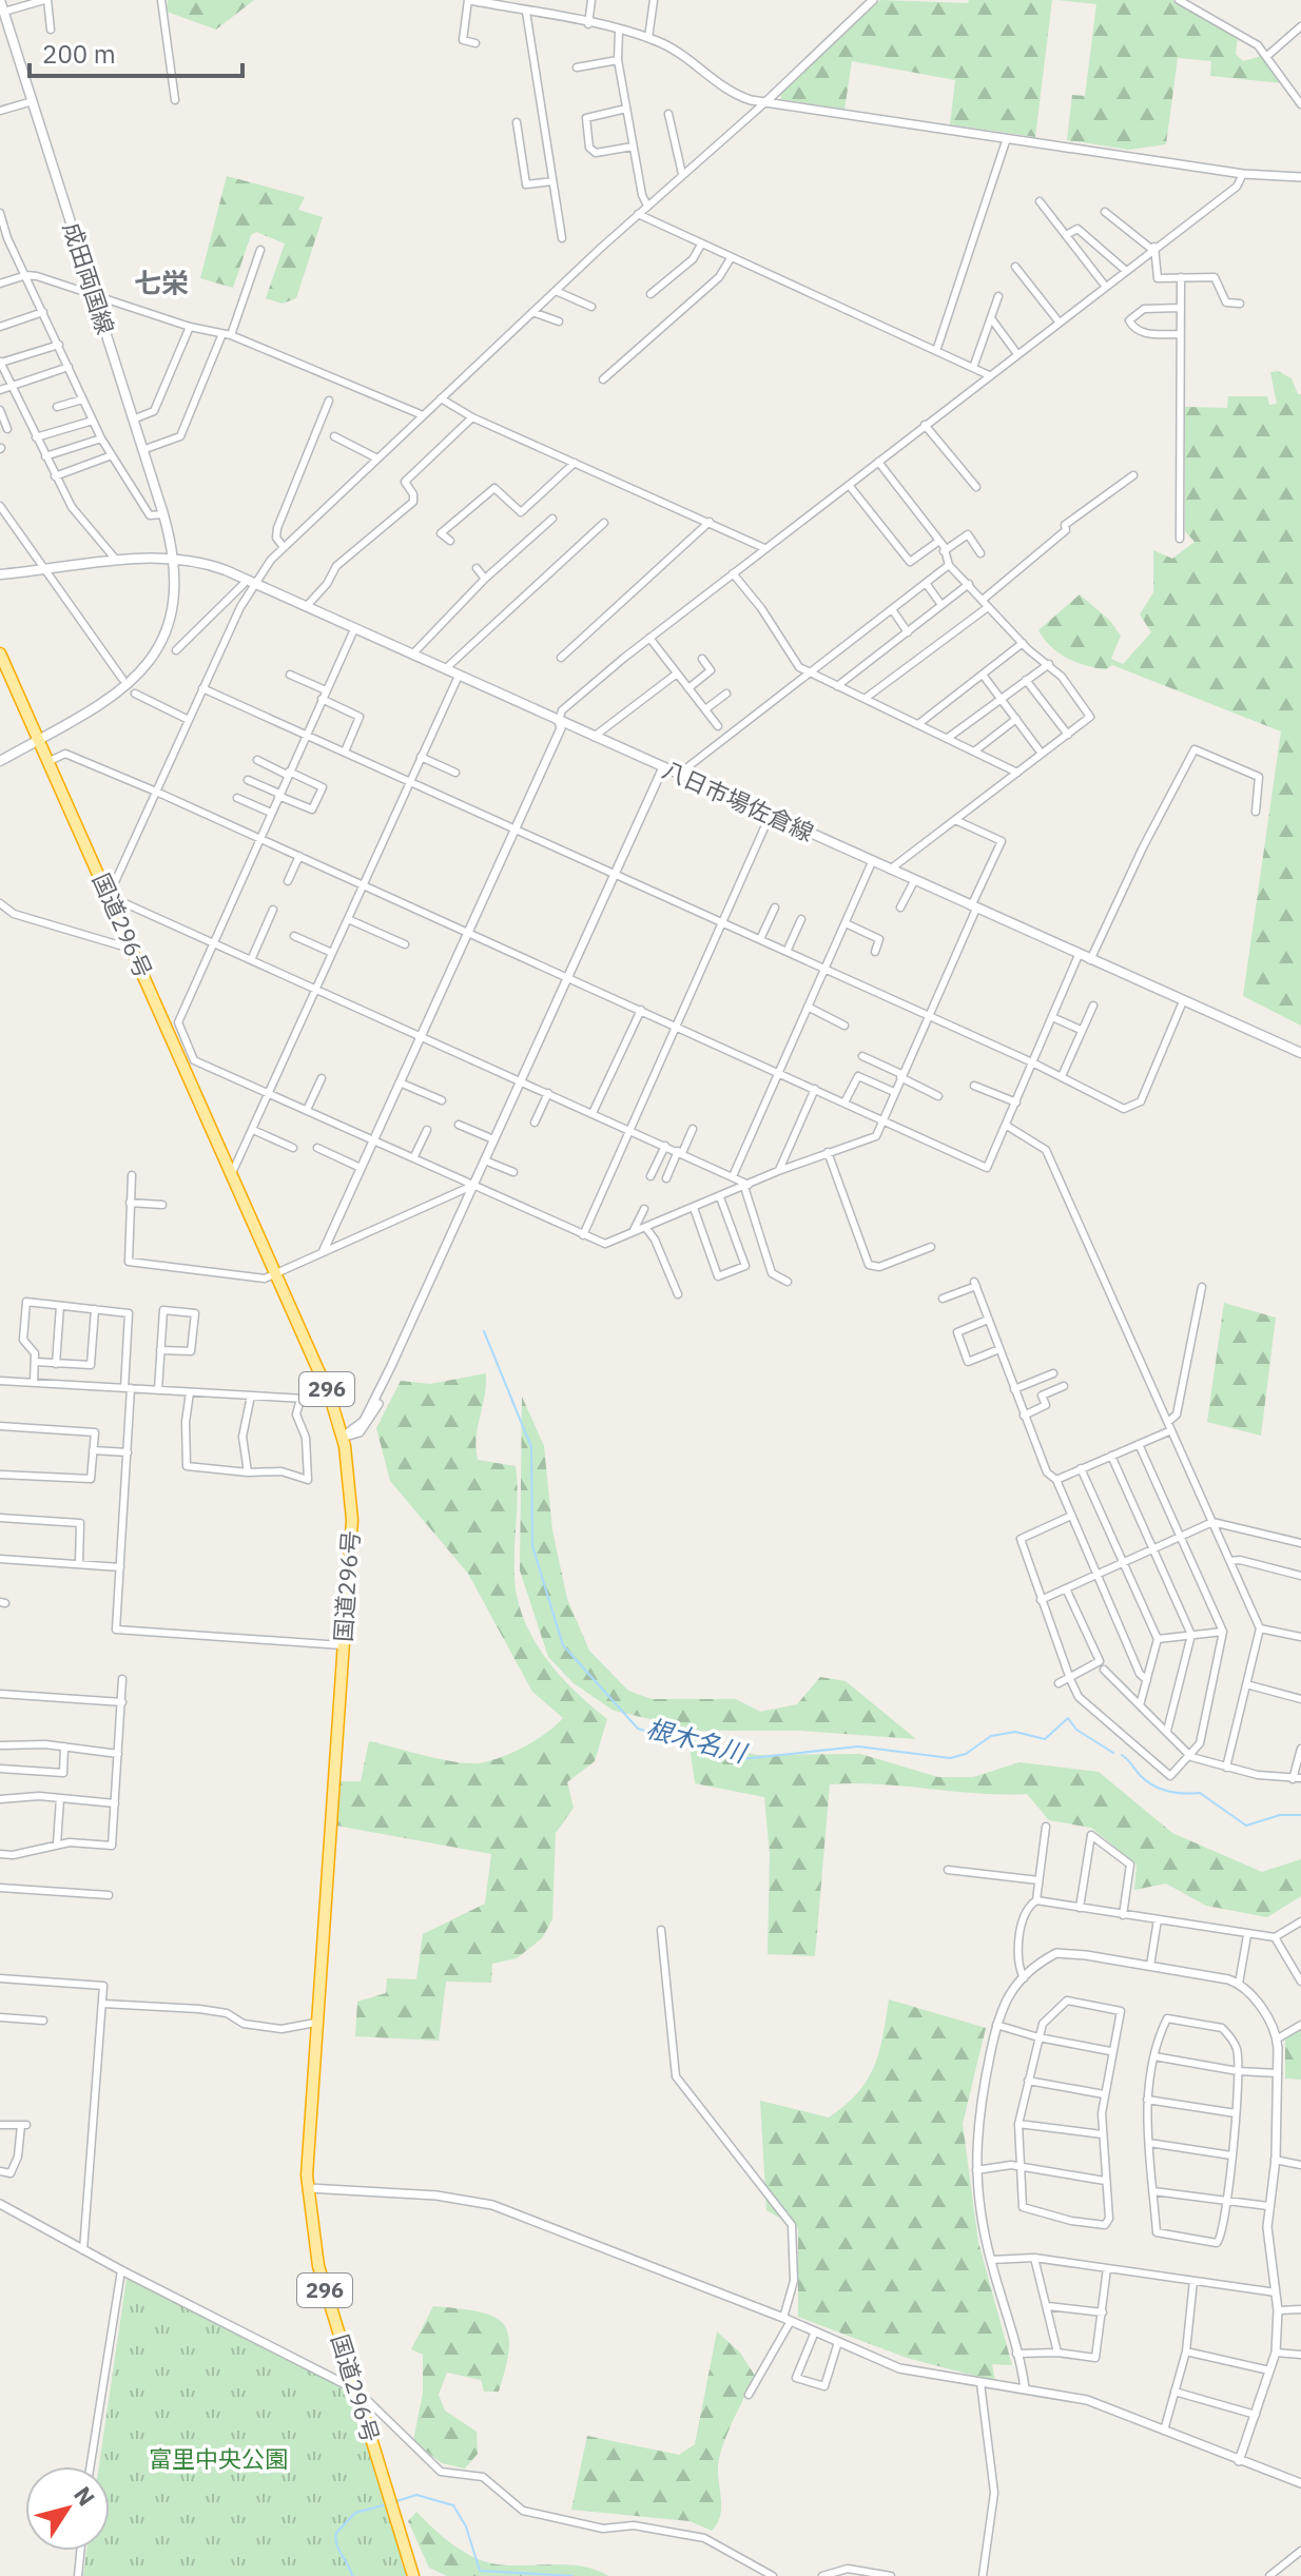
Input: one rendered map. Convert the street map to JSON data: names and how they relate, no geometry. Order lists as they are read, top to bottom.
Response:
{
  "streets": {
    "highway": ["国道296号", "296"],
    "main road": ["成田両国線", "八日市場佐倉線"]
  },
  "crossings": [
    ["成田両国線", "八日市場佐倉線"],
    ["成田両国線", "国道296号"]
  ],
  "districts": ["七栄"],
  "water": ["根木名川"],
  "parks": ["富里中央公園"],
  "scale_bar": "200 m",
  "north": "top right"
}
